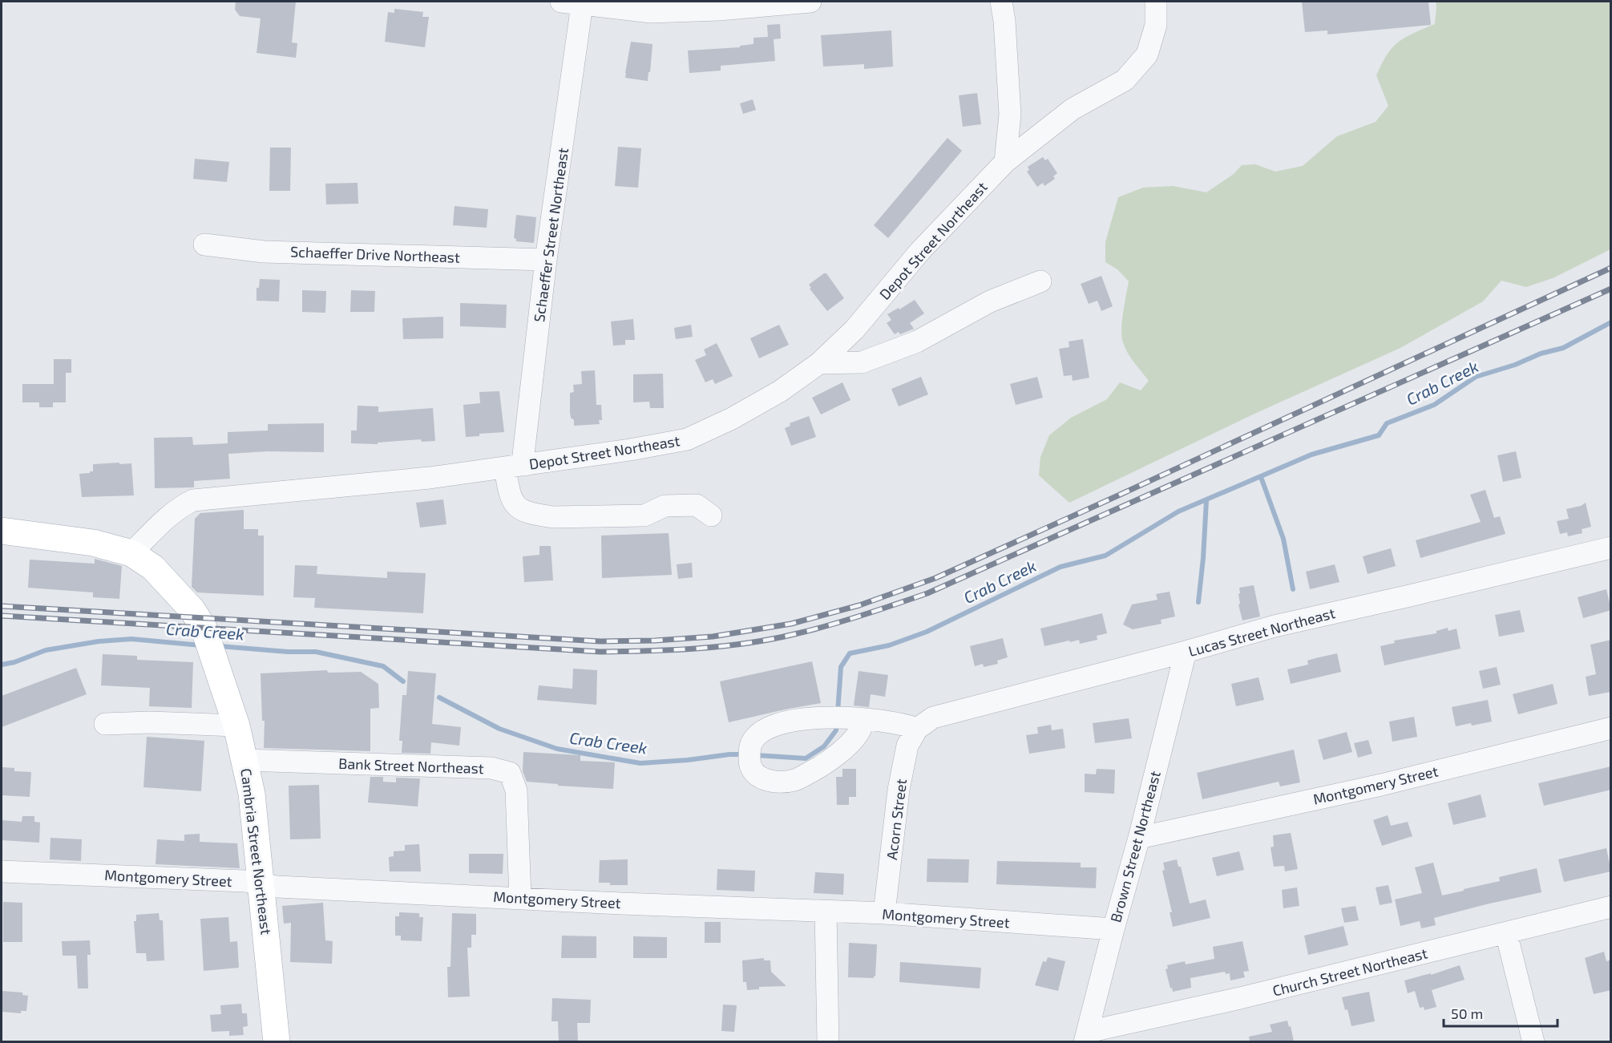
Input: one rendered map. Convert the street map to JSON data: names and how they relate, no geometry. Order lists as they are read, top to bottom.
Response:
{
  "streets": {
    "main road": ["Cambria Street Northeast"],
    "street": [
      "Schaeffer Street Northeast",
      "Depot Street Northeast",
      "Schaeffer Drive Northeast",
      "Lucas Street Northeast",
      "Bank Street Northeast",
      "Montgomery Street",
      "Acorn Street",
      "Brown Street Northeast",
      "Church Street Northeast"
    ]
  },
  "crossings": [
    ["Schaeffer Street Northeast", "Depot Street Northeast"],
    ["Schaeffer Street Northeast", "Schaeffer Drive Northeast"],
    ["Depot Street Northeast", "Cambria Street Northeast"],
    ["Lucas Street Northeast", "Acorn Street"],
    ["Lucas Street Northeast", "Brown Street Northeast"],
    ["Bank Street Northeast", "Montgomery Street"],
    ["Bank Street Northeast", "Cambria Street Northeast"],
    ["Montgomery Street", "Acorn Street"],
    ["Montgomery Street", "Brown Street Northeast"],
    ["Montgomery Street", "Cambria Street Northeast"],
    ["Brown Street Northeast", "Church Street Northeast"]
  ],
  "water": ["Crab Creek"],
  "scale_bar": "50 m"
}
